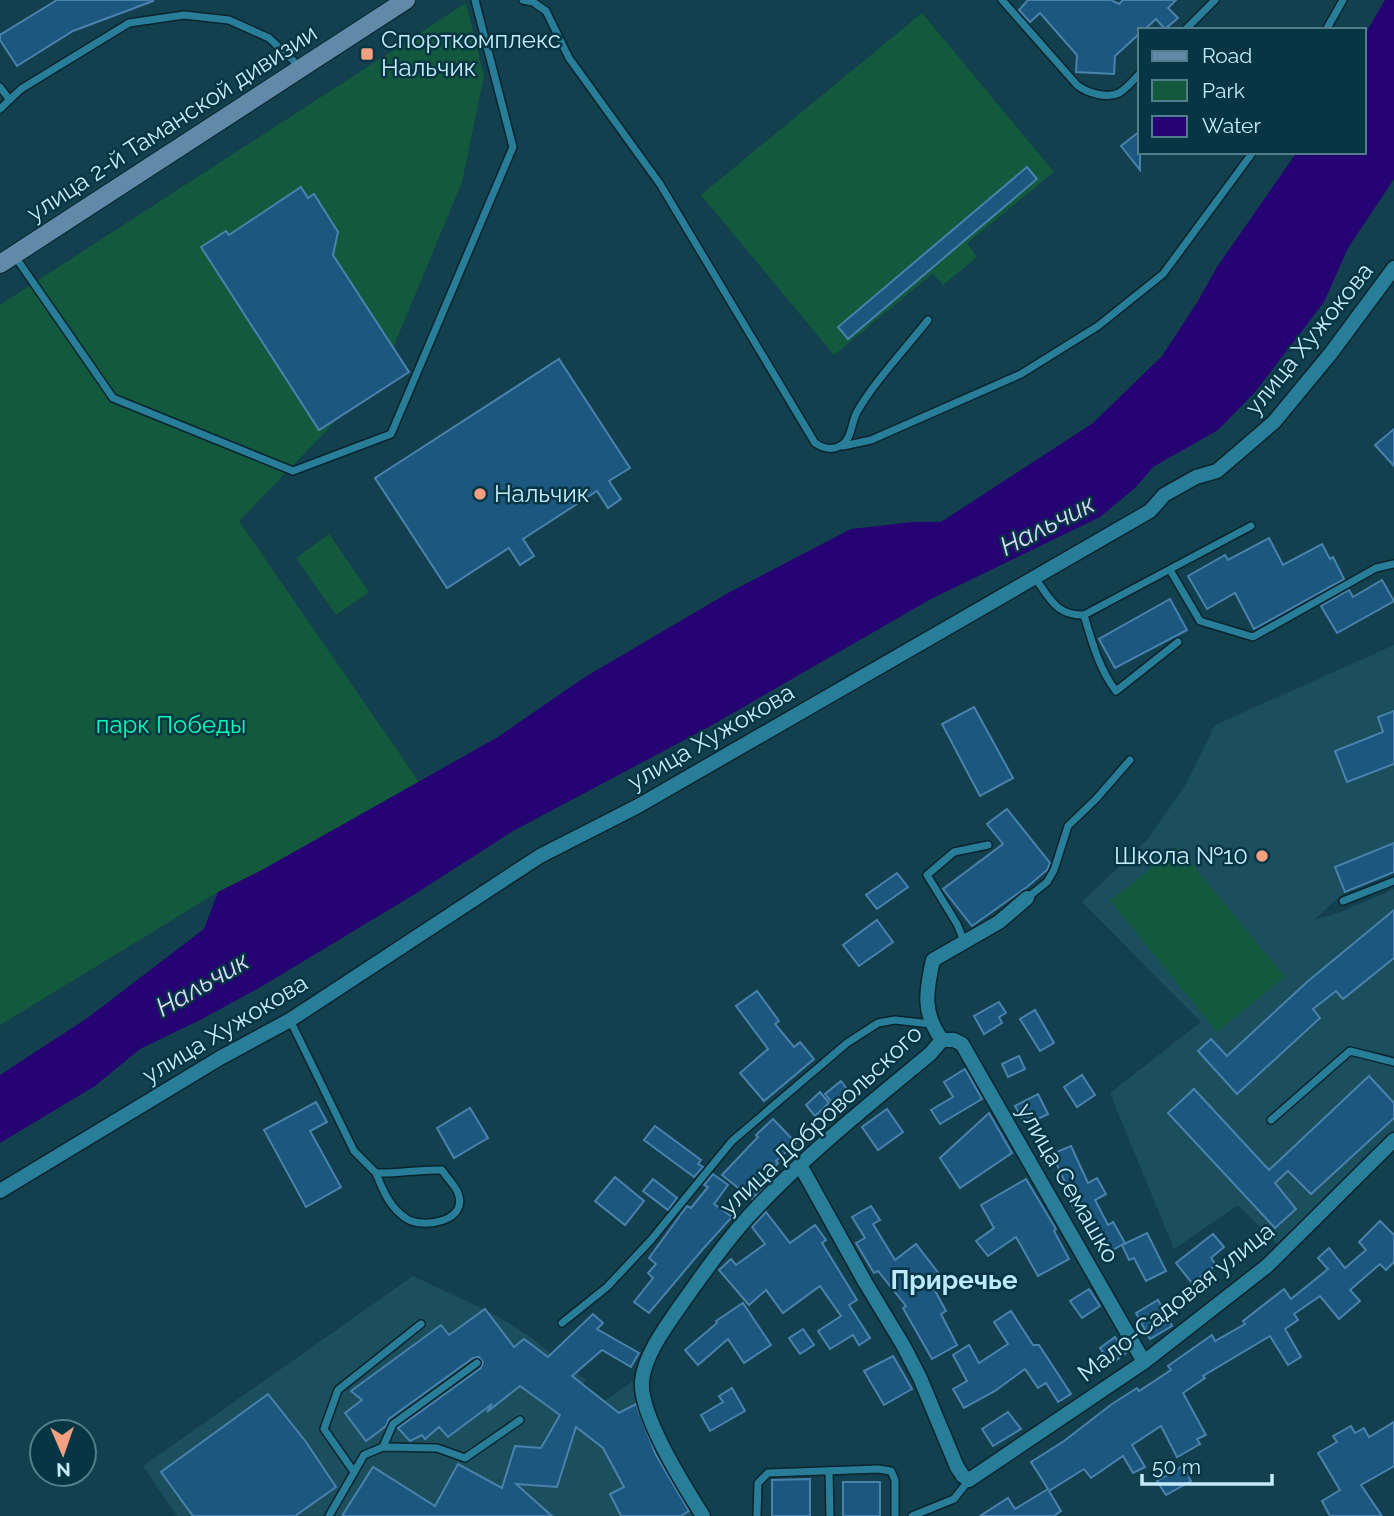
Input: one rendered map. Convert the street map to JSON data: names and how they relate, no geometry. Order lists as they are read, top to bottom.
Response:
{
  "streets": {
    "main road": ["улица 2-й Таманской дивизии"],
    "street": [
      "улица Хужокова",
      "улица Добровольского",
      "улица Семашко",
      "Мало-Садовая улица"
    ]
  },
  "crossings": [
    ["улица Добровольского", "улица Семашко"],
    ["улица Семашко", "Мало-Садовая улица"]
  ],
  "districts": ["Приречье"],
  "water": ["Нальчик"],
  "parks": ["парк Победы"],
  "places": {
    "transit": ["Спорткомплекс Нальчик"],
    "other": ["Нальчик", "Школа №10"]
  },
  "legend": ["Road", "Park", "Water"],
  "scale_bar": "50 m",
  "north": "bottom"
}
